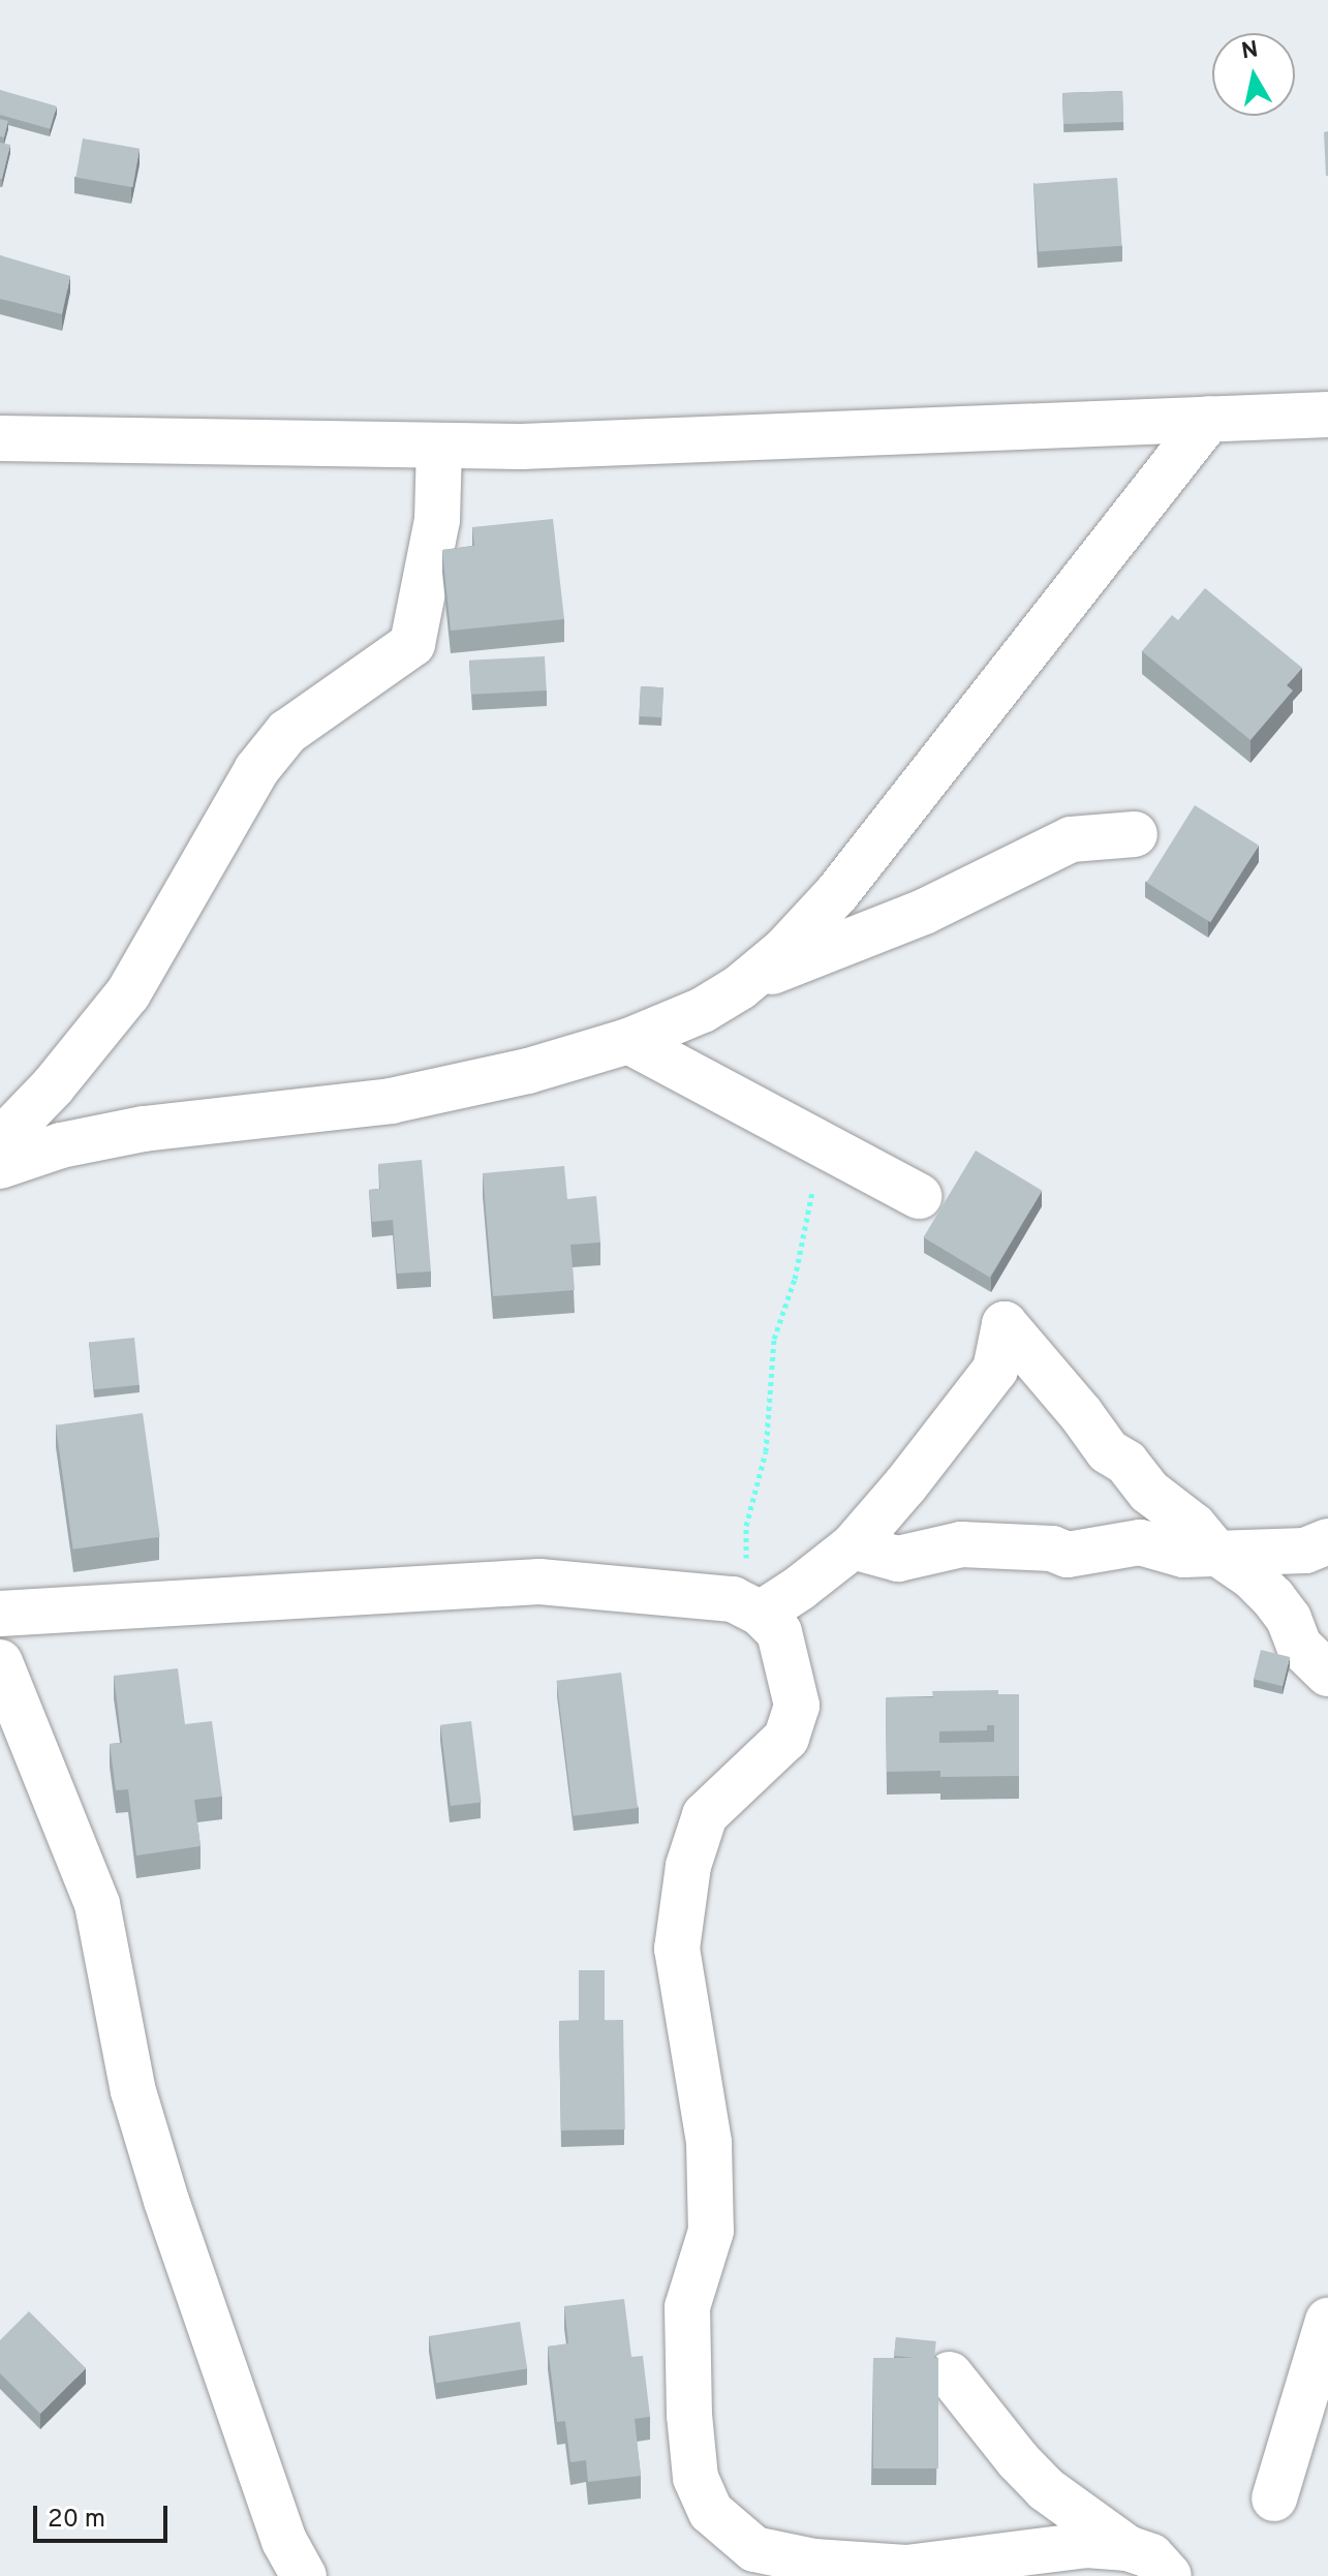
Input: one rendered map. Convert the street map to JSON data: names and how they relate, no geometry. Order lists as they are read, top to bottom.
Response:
{
  "scale_bar": "20 m",
  "north": "top"
}
